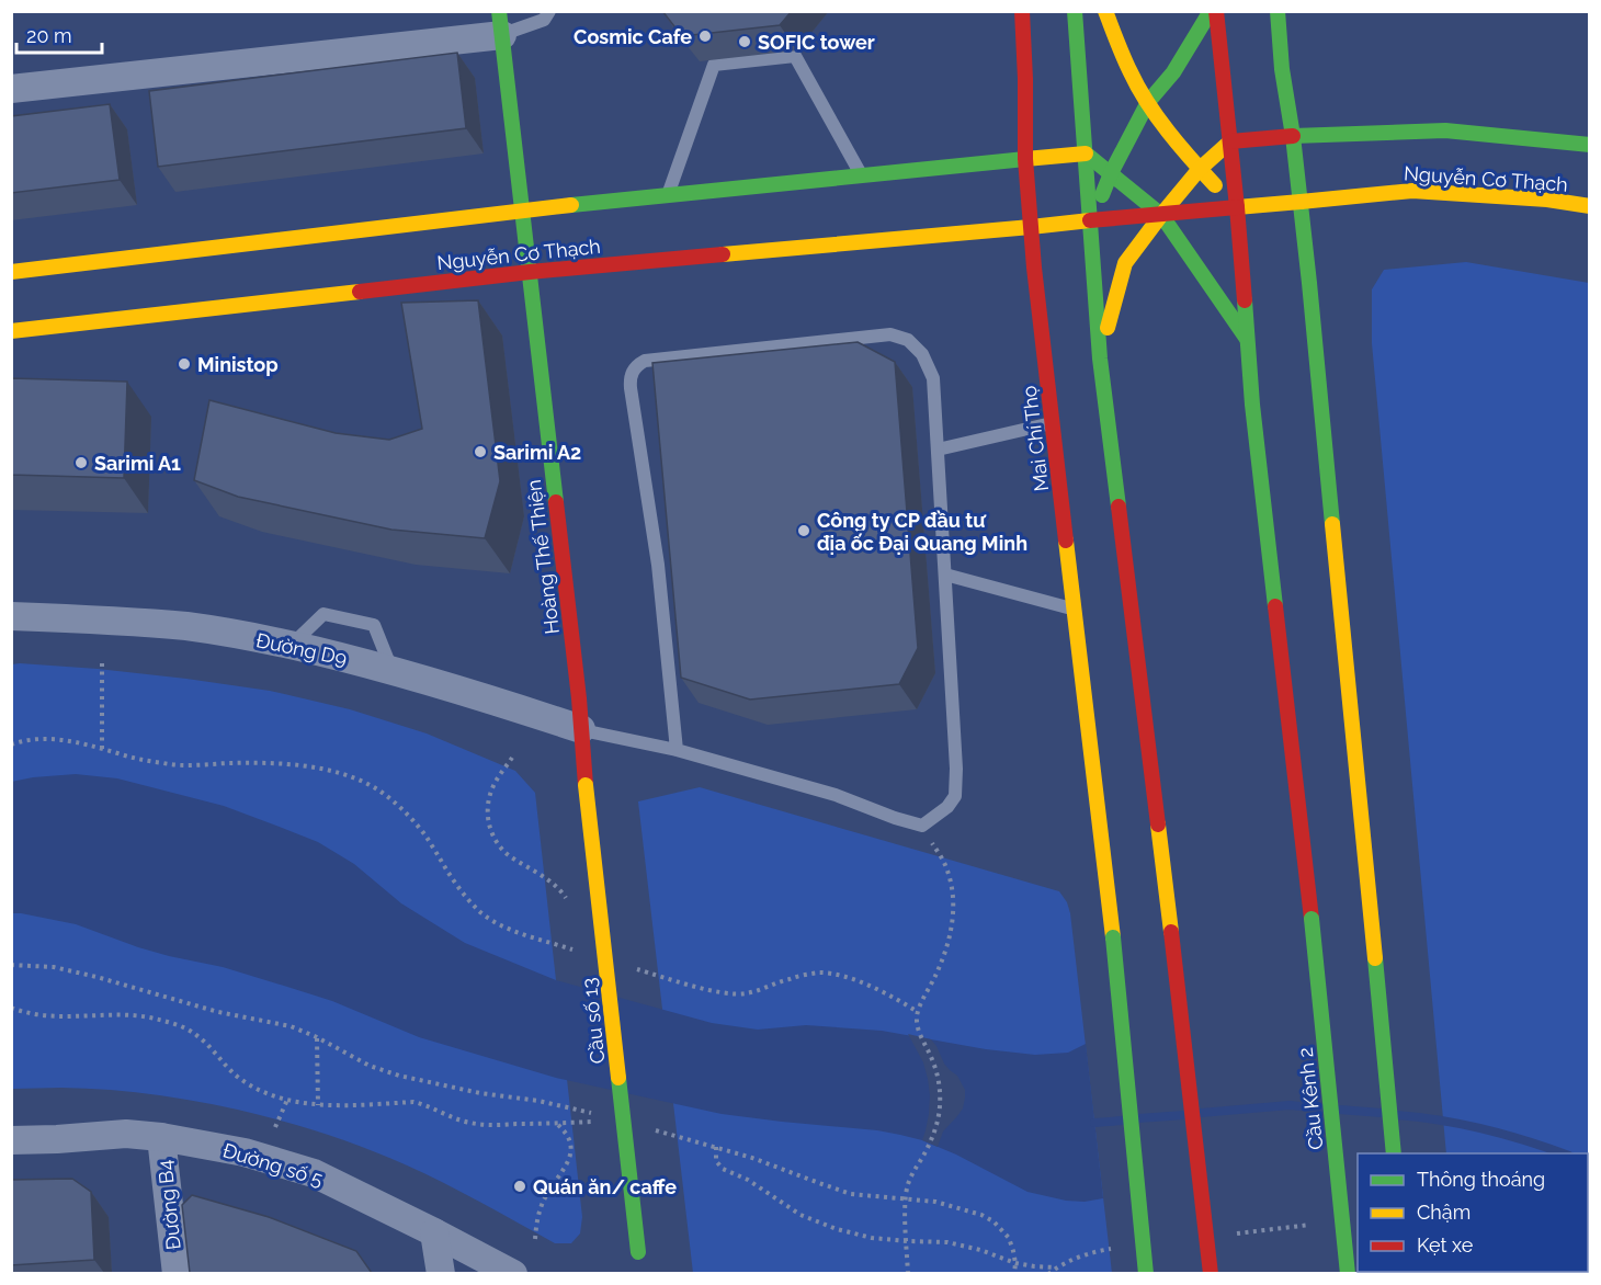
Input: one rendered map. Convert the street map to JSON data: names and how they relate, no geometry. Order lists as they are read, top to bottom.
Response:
{
  "streets": {
    "main road": [
      "Nguyễn Cơ Thạch",
      "Mai Chí Thọ",
      "Hoàng Thế Thiện",
      "Cầu số 13",
      "Cầu Kênh 2"
    ],
    "street": ["Đường D9", "Đường số 5", "Đường B4"]
  },
  "crossings": [
    ["Nguyễn Cơ Thạch", "Mai Chí Thọ"],
    ["Nguyễn Cơ Thạch", "Hoàng Thế Thiện"],
    ["Hoàng Thế Thiện", "Đường D9"],
    ["Hoàng Thế Thiện", "Cầu số 13"],
    ["Đường số 5", "Đường B4"]
  ],
  "places": [
    "Cosmic Cafe",
    "SOFIC tower",
    "Ministop",
    "Sarimi A2",
    "Sarimi A1",
    "Công ty CP đầu tư địa ốc Đại Quang Minh",
    "Quán ăn/ caffe"
  ],
  "legend": ["Thông thoáng", "Chậm", "Kẹt xe"],
  "scale_bar": "20 m"
}
